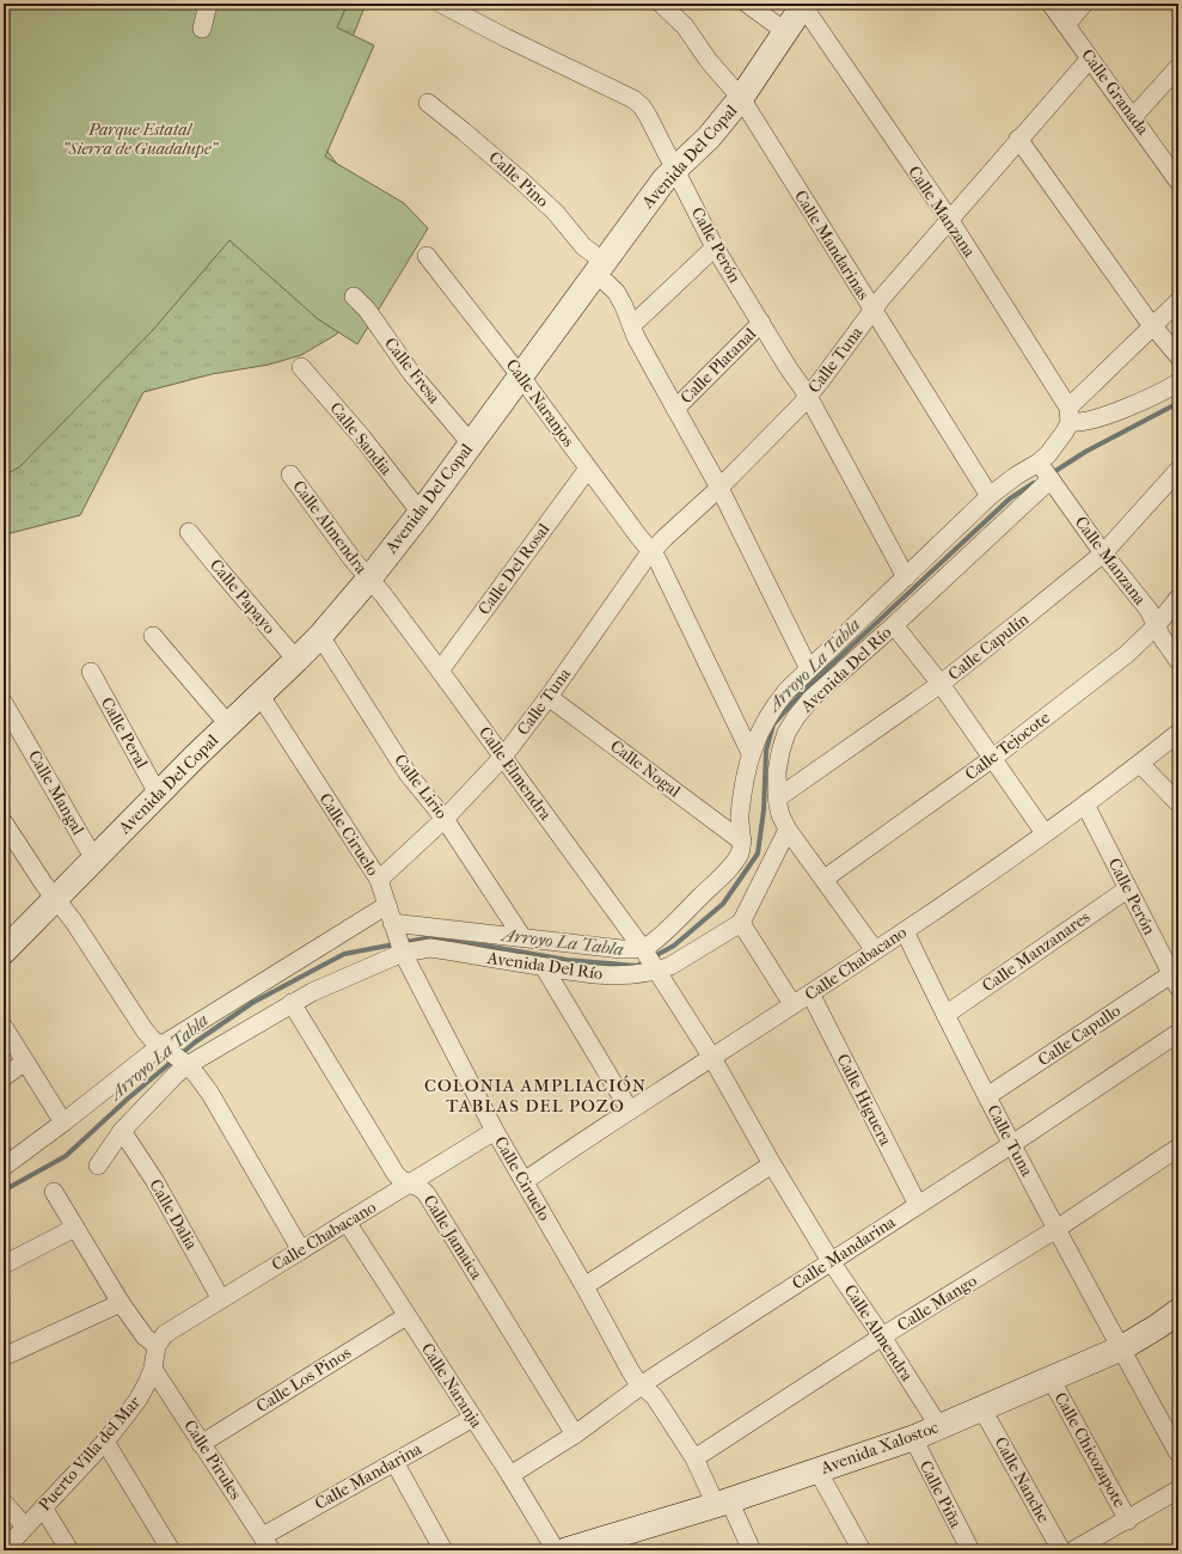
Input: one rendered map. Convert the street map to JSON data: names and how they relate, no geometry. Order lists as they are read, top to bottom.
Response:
{
  "streets": {
    "street": [
      "Calle Granada",
      "Avenida Del Copal",
      "Calle Pino",
      "Calle Manzana",
      "Calle Perón",
      "Calle Mandarinas",
      "Calle Tuna",
      "Calle Platanal",
      "Calle Fresa",
      "Calle Naranjos",
      "Calle Sandia",
      "Calle Almendra",
      "Calle Del Rosal",
      "Calle Papayo",
      "Calle Capulín",
      "Avenida Del Río",
      "Calle Peral",
      "Calle Tejocote",
      "Calle Nogal",
      "Calle Elmendra",
      "Calle Lirio",
      "Calle Mangal",
      "Calle Ciruelo",
      "Calle Manzanares",
      "Calle Chabacano",
      "Calle Capullo",
      "Calle Higuera",
      "Calle Dalia",
      "Calle Jamaica",
      "Calle Mandarina",
      "Calle Mango",
      "Calle Los Pinos",
      "Calle Naranja",
      "Avenida Xalostoc",
      "Calle Chicozapote",
      "Puerto Villa del Mar",
      "Calle Pirules",
      "Calle Nanche",
      "Calle Piña"
    ]
  },
  "crossings": [
    ["Calle Granada", "Calle Tuna"],
    ["Avenida Del Copal", "Calle Pino"],
    ["Avenida Del Copal", "Calle Manzana"],
    ["Avenida Del Copal", "Calle Perón"],
    ["Avenida Del Copal", "Calle Mandarinas"],
    ["Avenida Del Copal", "Calle Fresa"],
    ["Avenida Del Copal", "Calle Naranjos"],
    ["Avenida Del Copal", "Calle Sandia"],
    ["Avenida Del Copal", "Calle Almendra"],
    ["Avenida Del Copal", "Calle Papayo"],
    ["Avenida Del Copal", "Calle Peral"],
    ["Avenida Del Copal", "Calle Elmendra"],
    ["Avenida Del Copal", "Calle Lirio"],
    ["Avenida Del Copal", "Calle Mangal"],
    ["Avenida Del Copal", "Calle Ciruelo"],
    ["Calle Manzana", "Calle Tuna"],
    ["Calle Manzana", "Calle Capulín"],
    ["Calle Manzana", "Avenida Del Río"],
    ["Calle Manzana", "Calle Tejocote"],
    ["Calle Perón", "Calle Tuna"],
    ["Calle Perón", "Calle Platanal"],
    ["Calle Perón", "Avenida Del Río"],
    ["Calle Perón", "Calle Manzanares"],
    ["Calle Perón", "Calle Chabacano"],
    ["Calle Perón", "Calle Capullo"],
    ["Calle Mandarinas", "Calle Tuna"],
    ["Calle Mandarinas", "Avenida Del Río"],
    ["Calle Tuna", "Calle Naranjos"],
    ["Calle Tuna", "Calle Nogal"],
    ["Calle Tuna", "Calle Elmendra"],
    ["Calle Tuna", "Calle Lirio"],
    ["Calle Tuna", "Calle Ciruelo"],
    ["Calle Tuna", "Calle Manzanares"],
    ["Calle Tuna", "Calle Chabacano"],
    ["Calle Tuna", "Calle Capullo"],
    ["Calle Tuna", "Calle Mandarina"],
    ["Calle Tuna", "Calle Mango"],
    ["Calle Tuna", "Avenida Xalostoc"],
    ["Calle Naranjos", "Calle Del Rosal"],
    ["Calle Almendra", "Avenida Del Río"],
    ["Calle Almendra", "Calle Elmendra"],
    ["Calle Almendra", "Calle Chabacano"],
    ["Calle Almendra", "Calle Mandarina"],
    ["Calle Almendra", "Calle Mango"],
    ["Calle Almendra", "Avenida Xalostoc"],
    ["Calle Del Rosal", "Calle Elmendra"],
    ["Calle Capulín", "Avenida Del Río"],
    ["Avenida Del Río", "Calle Nogal"],
    ["Avenida Del Río", "Calle Elmendra"],
    ["Avenida Del Río", "Calle Lirio"],
    ["Avenida Del Río", "Calle Ciruelo"],
    ["Avenida Del Río", "Calle Dalia"],
    ["Avenida Del Río", "Calle Jamaica"],
    ["Calle Ciruelo", "Calle Chabacano"],
    ["Calle Ciruelo", "Calle Mandarina"],
    ["Calle Ciruelo", "Calle Mango"],
    ["Calle Ciruelo", "Avenida Xalostoc"],
    ["Calle Chabacano", "Calle Higuera"],
    ["Calle Chabacano", "Calle Dalia"],
    ["Calle Chabacano", "Calle Jamaica"],
    ["Calle Chabacano", "Calle Naranja"],
    ["Calle Chabacano", "Puerto Villa del Mar"],
    ["Calle Higuera", "Calle Mandarina"],
    ["Calle Jamaica", "Calle Mandarina"],
    ["Calle Mandarina", "Calle Naranja"],
    ["Calle Mandarina", "Calle Pirules"],
    ["Calle Los Pinos", "Calle Naranja"],
    ["Calle Los Pinos", "Calle Pirules"],
    ["Avenida Xalostoc", "Calle Chicozapote"],
    ["Avenida Xalostoc", "Calle Nanche"],
    ["Avenida Xalostoc", "Calle Piña"],
    ["Puerto Villa del Mar", "Calle Pirules"]
  ],
  "districts": ["COLONIA AMPLIACIÓN TABLAS DEL POZO"],
  "water": ["Arroyo La Tabla"],
  "parks": ["Parque Estatal \"Sierra de Guadalupe\""]
}
